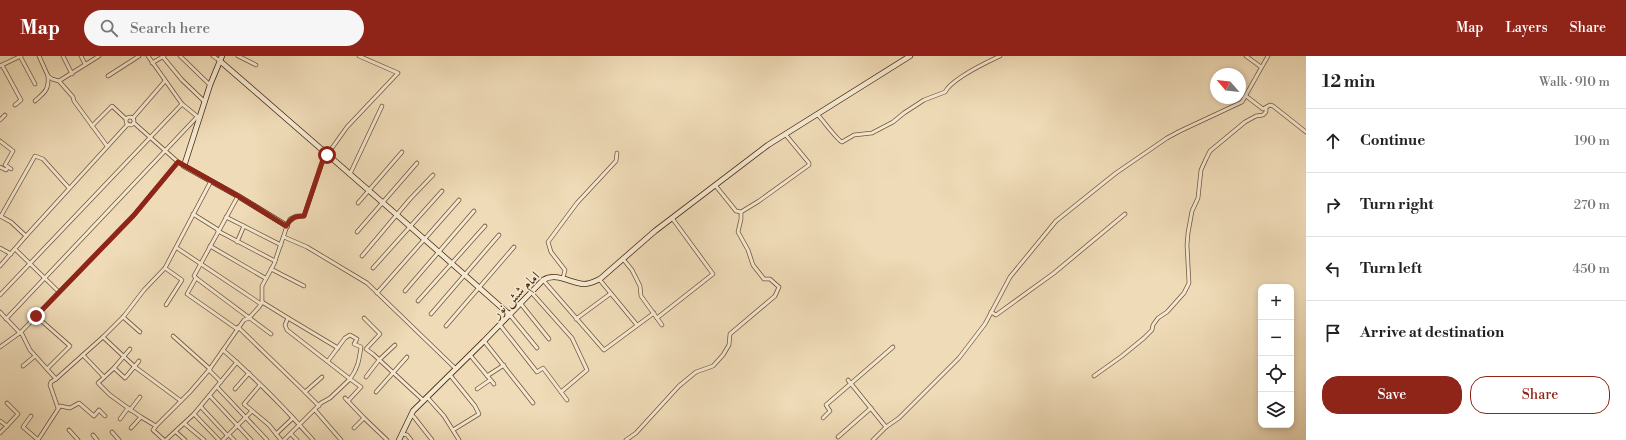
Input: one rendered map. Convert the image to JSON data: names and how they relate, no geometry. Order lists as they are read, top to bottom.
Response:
{
  "streets": {
    "street": ["امام شش نور"]
  },
  "north": "top left",
  "page": {
    "header": "Map",
    "search": "Search here",
    "nav": ["Map", "Layers", "Share"],
    "heading": ["12 min", "Walk · 910 m"],
    "list": [
      ["Continue", "190 m"],
      ["Turn right", "270 m"],
      ["Turn left", "450 m"],
      "Arrive at destination"
    ],
    "map_buttons": ["+", "−"],
    "buttons": ["Save", "Share"]
  }
}
